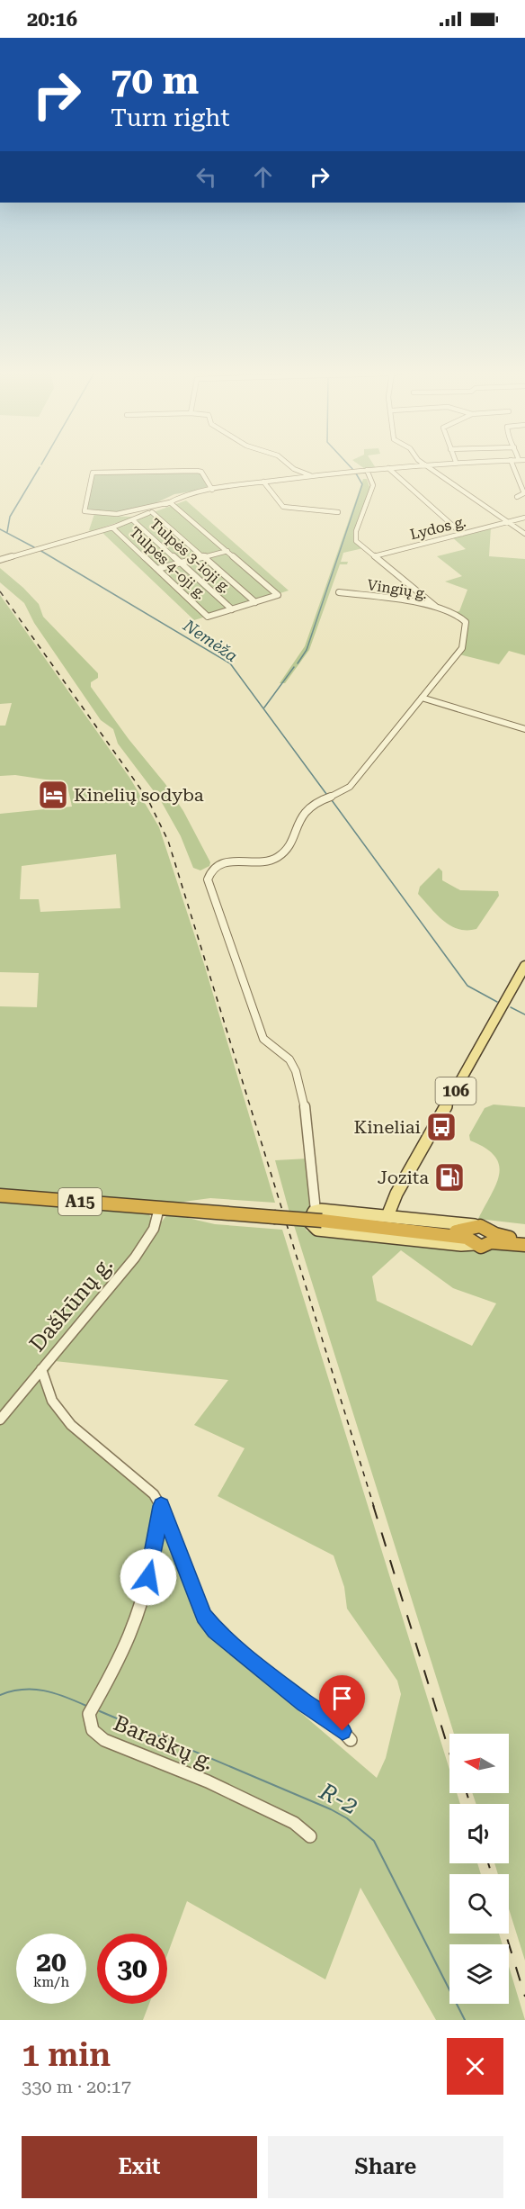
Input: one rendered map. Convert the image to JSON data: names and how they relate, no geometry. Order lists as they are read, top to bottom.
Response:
{
  "streets": {
    "highway": ["A15"],
    "main road": ["106"],
    "street": [
      "Lydos g.",
      "Tulpės 3-ioji g.",
      "Tulpės 4-oji g.",
      "Vingių g.",
      "Daškūnų g.",
      "Baraškų g."
    ]
  },
  "crossings": [
    ["Lydos g.", "Vingių g."],
    ["Tulpės 3-ioji g.", "Tulpės 4-oji g."],
    ["A15", "Daškūnų g."]
  ],
  "water": ["Nemėža", "R-2"],
  "places": {
    "hotel": ["Kinelių sodyba"],
    "bus stop": ["Kineliai"],
    "fuel station": ["Jozita"]
  },
  "north": "left",
  "page": {
    "status": "20:16",
    "turn": ["70 m", "Turn right"],
    "speed": "20 km/h",
    "limit": "30",
    "heading": ["1 min", "330 m · 20:17"],
    "buttons": ["Exit", "Share"]
  }
}
